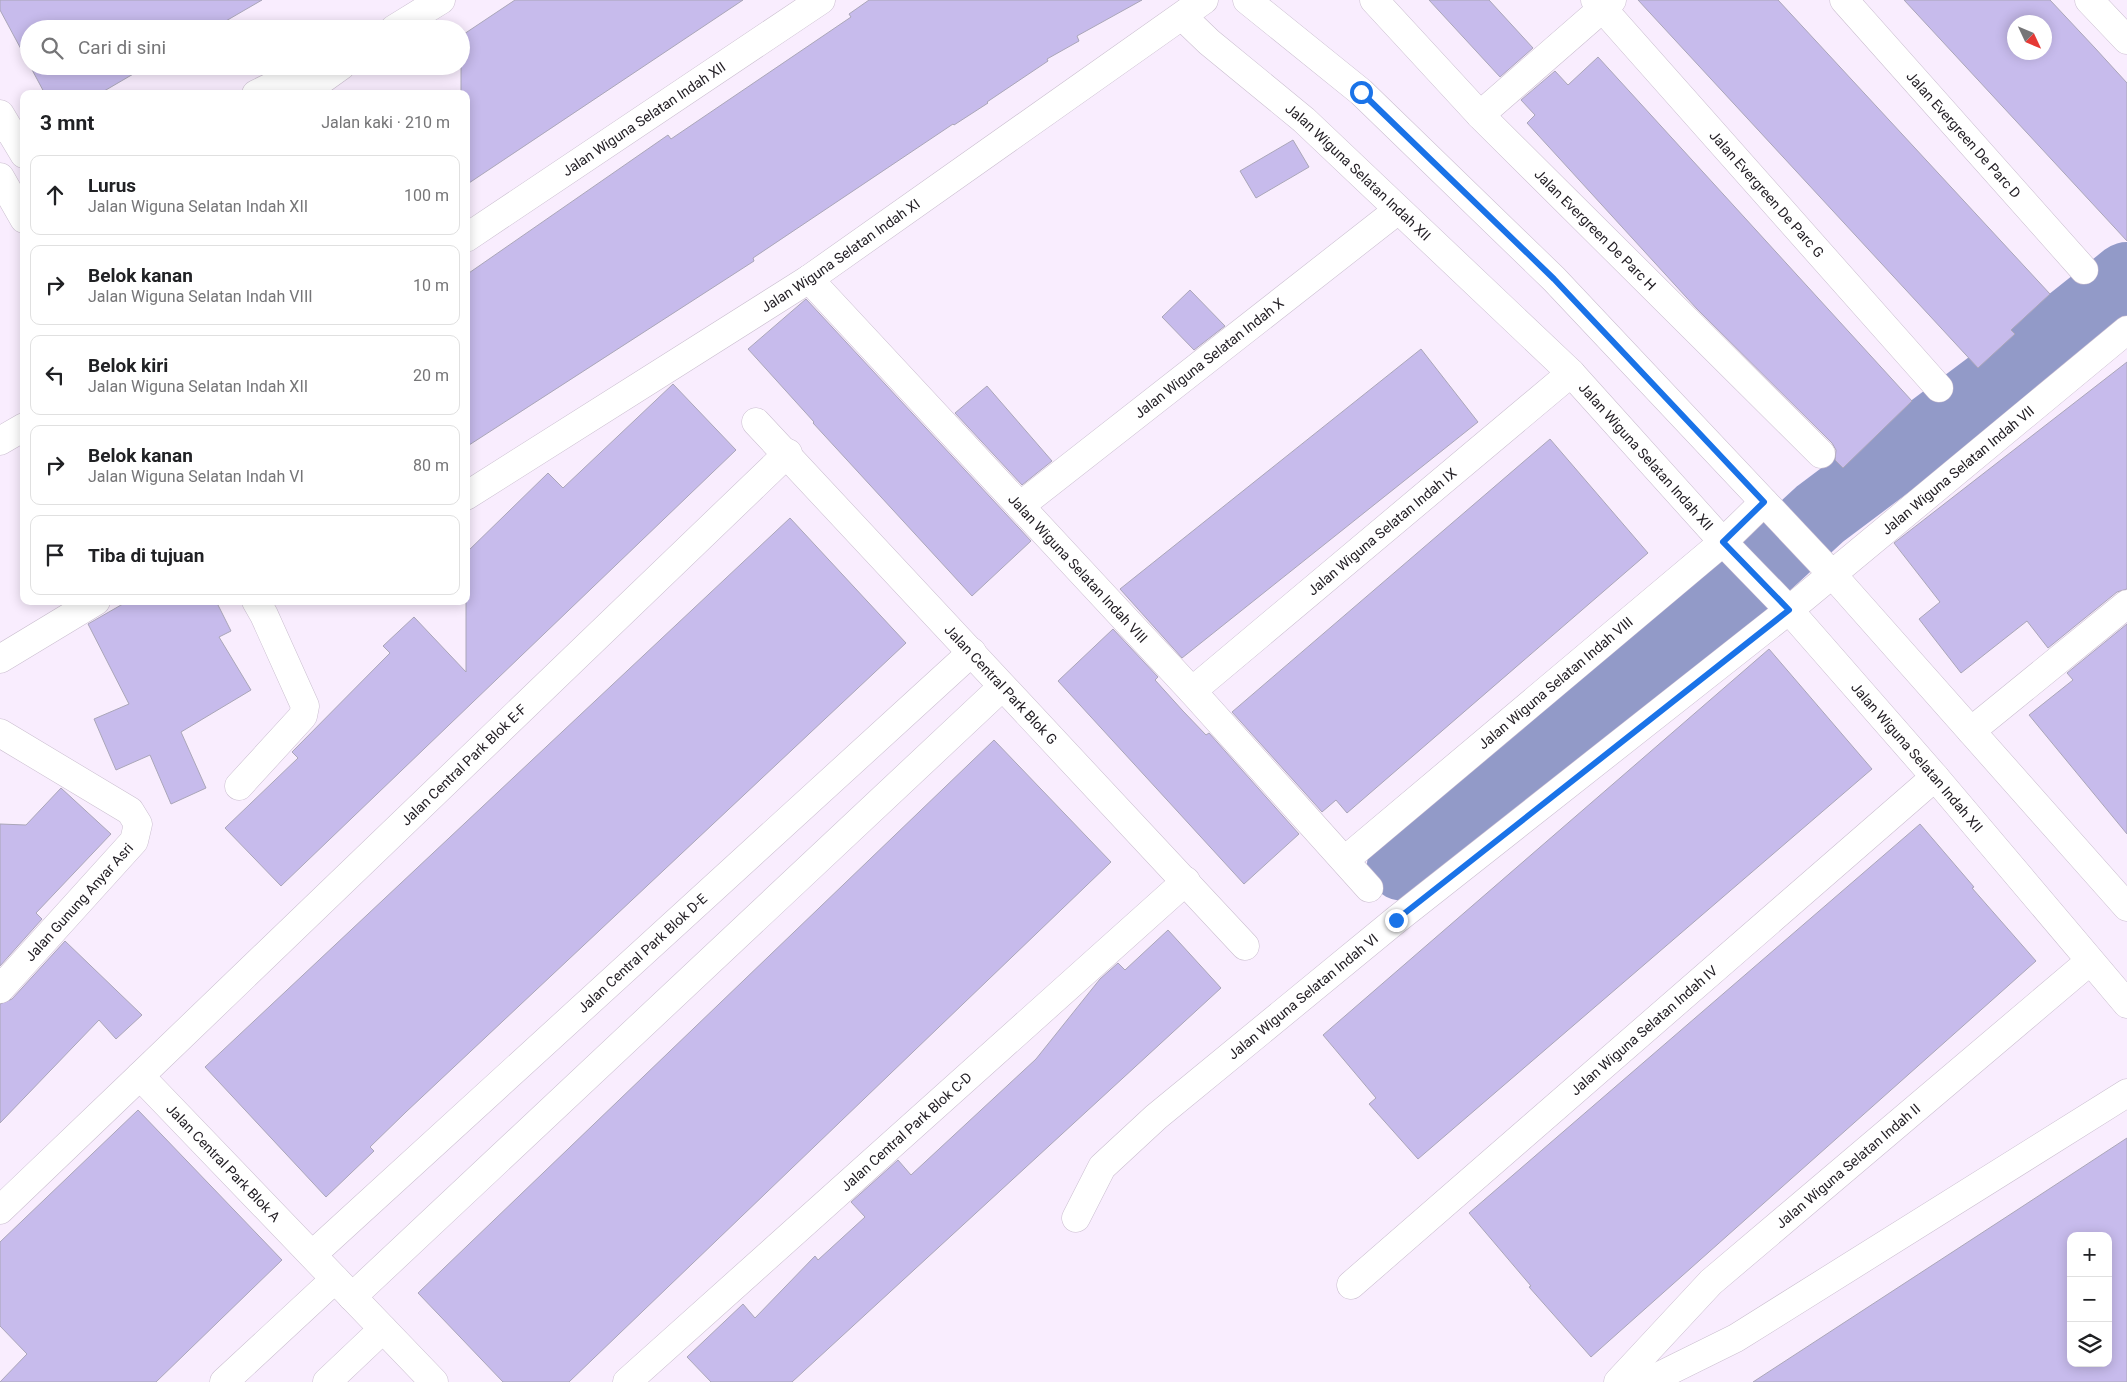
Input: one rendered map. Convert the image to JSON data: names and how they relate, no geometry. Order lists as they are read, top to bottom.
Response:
{
  "streets": {
    "street": [
      "Jalan Wiguna Selatan Indah XII",
      "Jalan Evergreen De Parc D",
      "Jalan Evergreen De Parc G",
      "Jalan Evergreen De Parc H",
      "Jalan Wiguna Selatan Indah XI",
      "Jalan Wiguna Selatan Indah X",
      "Jalan Wiguna Selatan Indah VII",
      "Jalan Wiguna Selatan Indah IX",
      "Jalan Wiguna Selatan Indah VIII",
      "Jalan Central Park Blok G",
      "Jalan Central Park Blok E-F",
      "Jalan Gunung Anyar Asri",
      "Jalan Central Park Blok D-E",
      "Jalan Wiguna Selatan Indah VI",
      "Jalan Wiguna Selatan Indah IV",
      "Jalan Central Park Blok C-D",
      "Jalan Central Park Blok A",
      "Jalan Wiguna Selatan Indah II"
    ]
  },
  "crossings": [
    ["Jalan Wiguna Selatan Indah XII", "Jalan Wiguna Selatan Indah XI"],
    ["Jalan Wiguna Selatan Indah XII", "Jalan Wiguna Selatan Indah X"],
    ["Jalan Wiguna Selatan Indah XII", "Jalan Wiguna Selatan Indah VII"],
    ["Jalan Wiguna Selatan Indah XII", "Jalan Wiguna Selatan Indah IX"],
    ["Jalan Wiguna Selatan Indah XII", "Jalan Wiguna Selatan Indah VIII"],
    ["Jalan Wiguna Selatan Indah XII", "Jalan Wiguna Selatan Indah VI"],
    ["Jalan Wiguna Selatan Indah XII", "Jalan Wiguna Selatan Indah IV"],
    ["Jalan Wiguna Selatan Indah XII", "Jalan Wiguna Selatan Indah II"],
    ["Jalan Wiguna Selatan Indah XI", "Jalan Wiguna Selatan Indah VIII"],
    ["Jalan Wiguna Selatan Indah X", "Jalan Wiguna Selatan Indah VIII"],
    ["Jalan Wiguna Selatan Indah VII", "Jalan Wiguna Selatan Indah VI"],
    ["Jalan Wiguna Selatan Indah IX", "Jalan Wiguna Selatan Indah VIII"],
    ["Jalan Central Park Blok G", "Jalan Central Park Blok E-F"],
    ["Jalan Central Park Blok G", "Jalan Central Park Blok D-E"],
    ["Jalan Central Park Blok G", "Jalan Central Park Blok C-D"],
    ["Jalan Central Park Blok E-F", "Jalan Central Park Blok A"],
    ["Jalan Central Park Blok D-E", "Jalan Central Park Blok A"]
  ],
  "north": "bottom right",
  "page": {
    "search": "Cari di sini",
    "heading": ["3 mnt", "Jalan kaki · 210 m"],
    "list": [
      ["Lurus", "Jalan Wiguna Selatan Indah XII", "100 m"],
      ["Belok kanan", "Jalan Wiguna Selatan Indah VIII", "10 m"],
      ["Belok kiri", "Jalan Wiguna Selatan Indah XII", "20 m"],
      ["Belok kanan", "Jalan Wiguna Selatan Indah VI", "80 m"],
      "Tiba di tujuan"
    ],
    "map_buttons": ["+", "−"]
  }
}
